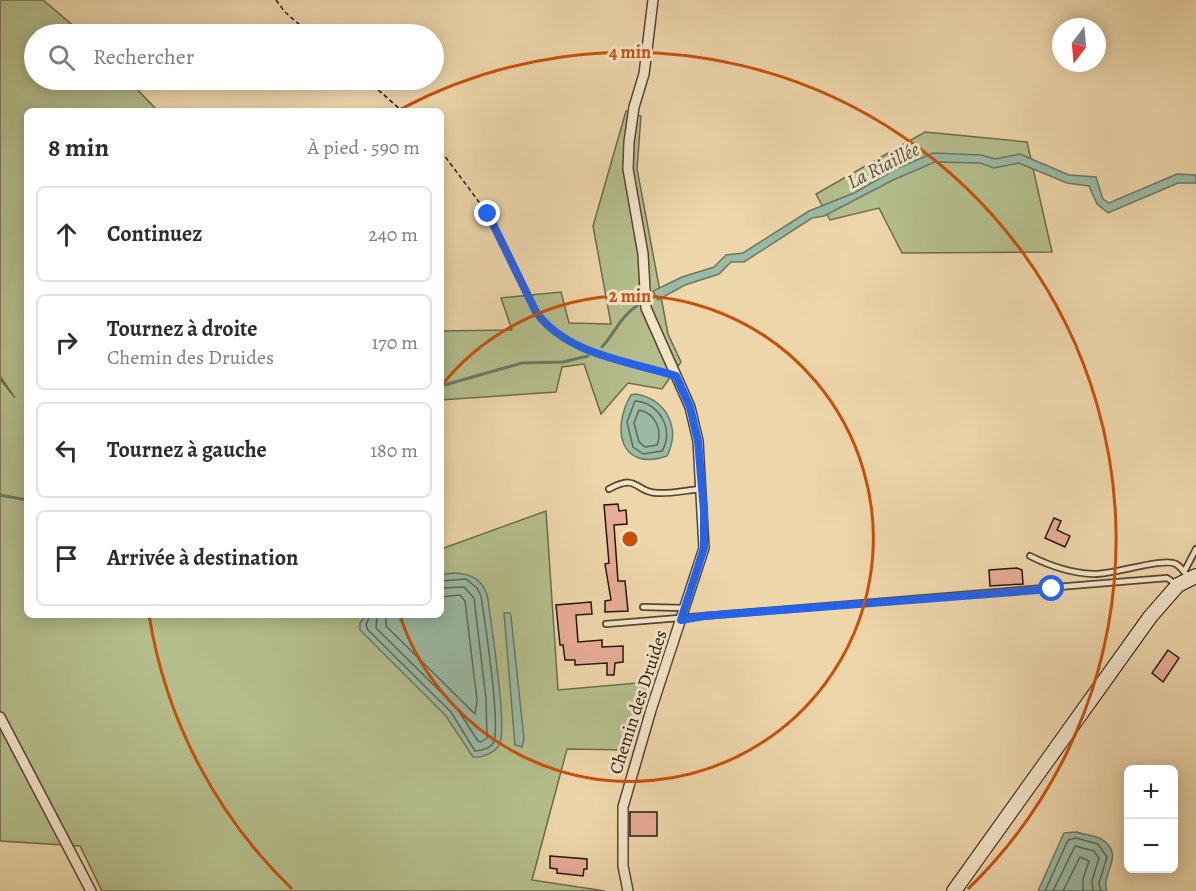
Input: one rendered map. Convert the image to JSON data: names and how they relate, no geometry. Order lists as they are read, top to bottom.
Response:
{
  "streets": {
    "street": ["Chemin des Druides"]
  },
  "water": ["La Riaillée"],
  "north": "bottom",
  "page": {
    "search": "Rechercher",
    "heading": ["8 min", "À pied · 590 m"],
    "list": [
      ["Continuez", "240 m"],
      ["Tournez à droite", "Chemin des Druides", "170 m"],
      ["Tournez à gauche", "180 m"],
      "Arrivée à destination"
    ],
    "map_buttons": ["+", "−"]
  },
  "rings": ["4 min", "2 min"]
}
